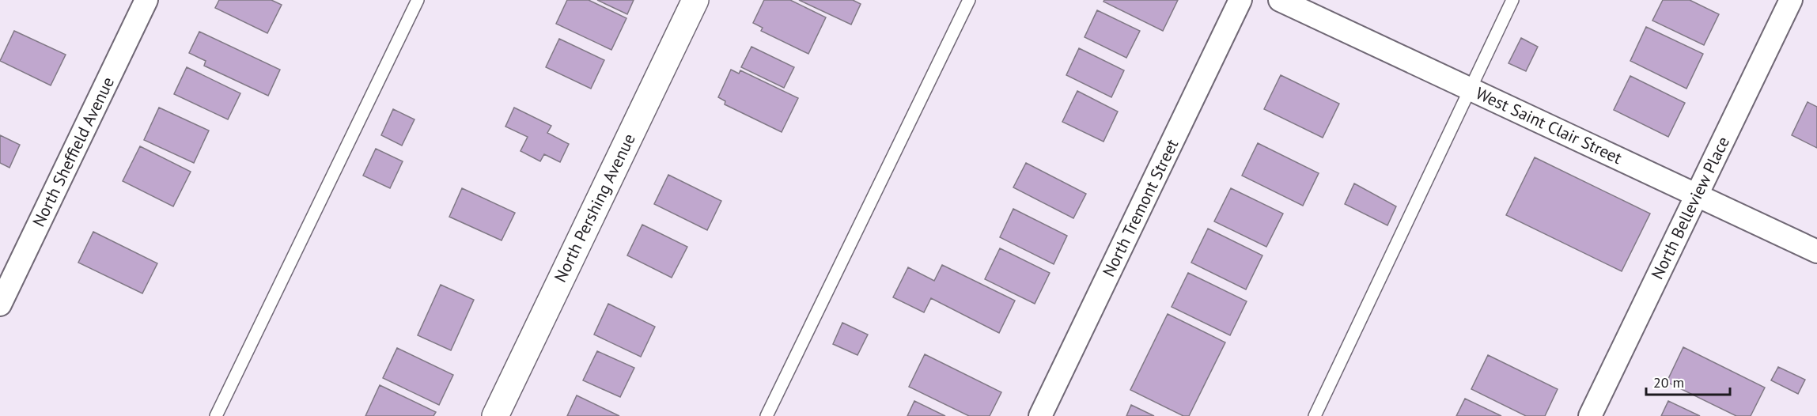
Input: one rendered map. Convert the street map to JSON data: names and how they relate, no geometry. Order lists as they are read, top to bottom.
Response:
{
  "streets": {
    "street": [
      "West Saint Clair Street",
      "North Sheffield Avenue",
      "North Pershing Avenue",
      "North Tremont Street",
      "North Belleview Place"
    ]
  },
  "crossings": [
    ["West Saint Clair Street", "North Belleview Place"]
  ],
  "scale_bar": "20 m"
}
